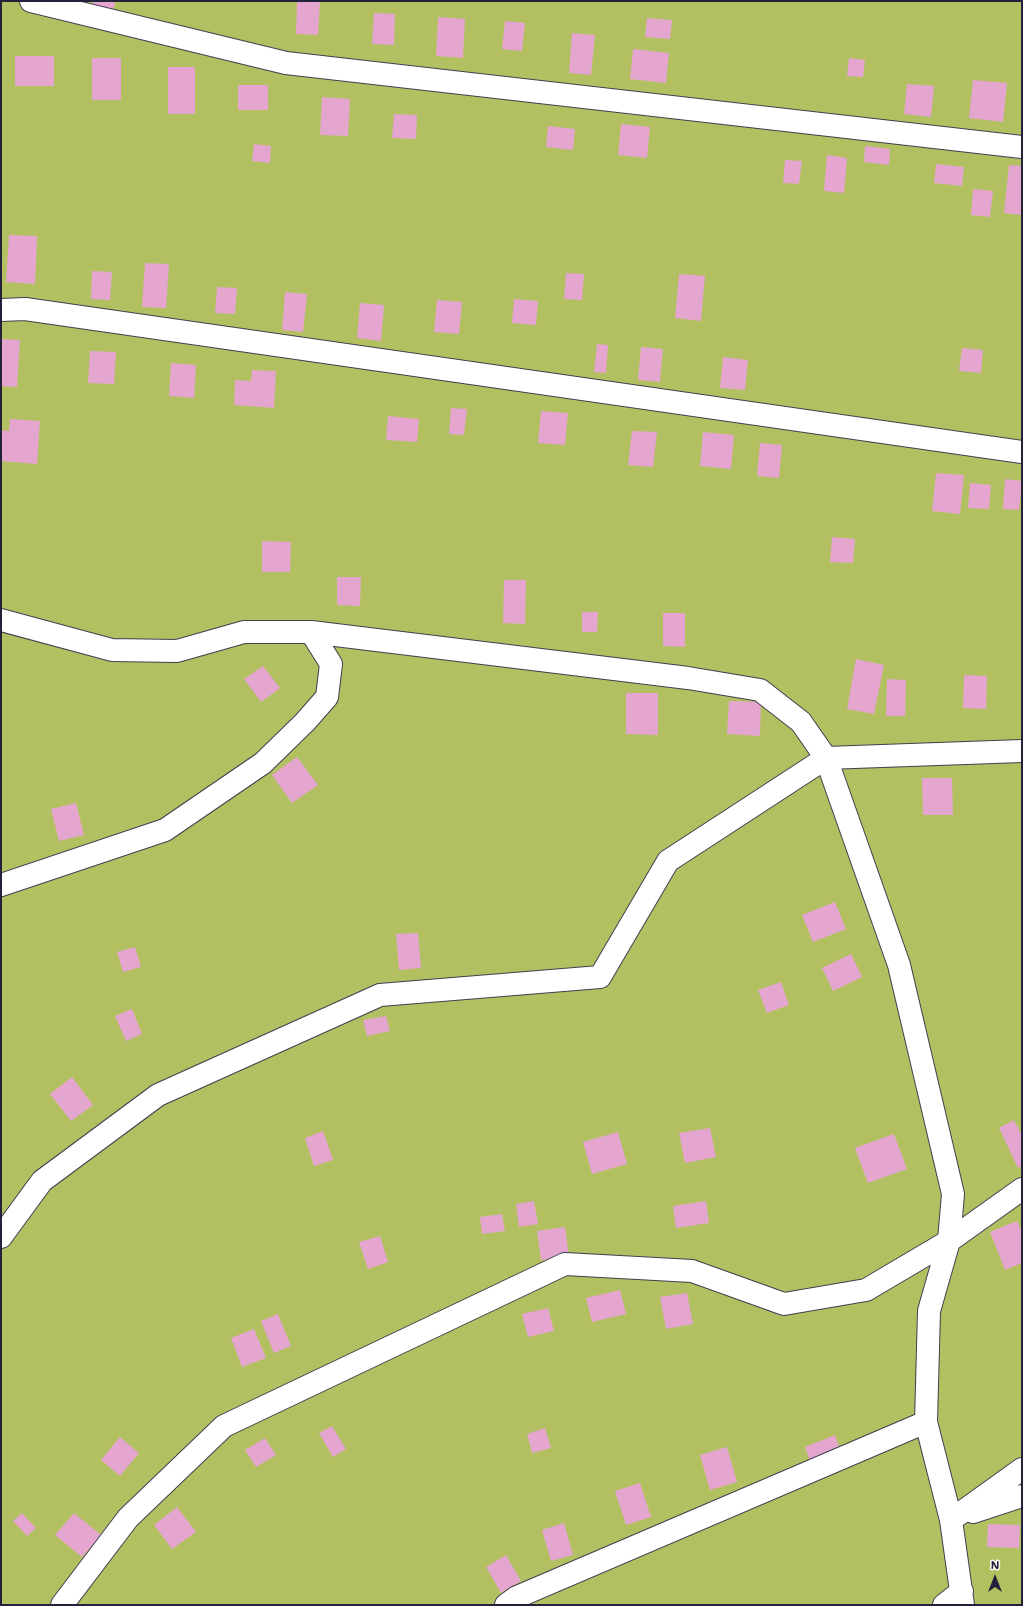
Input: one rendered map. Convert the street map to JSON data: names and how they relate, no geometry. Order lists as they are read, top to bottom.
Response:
{
  "north": "top"
}
